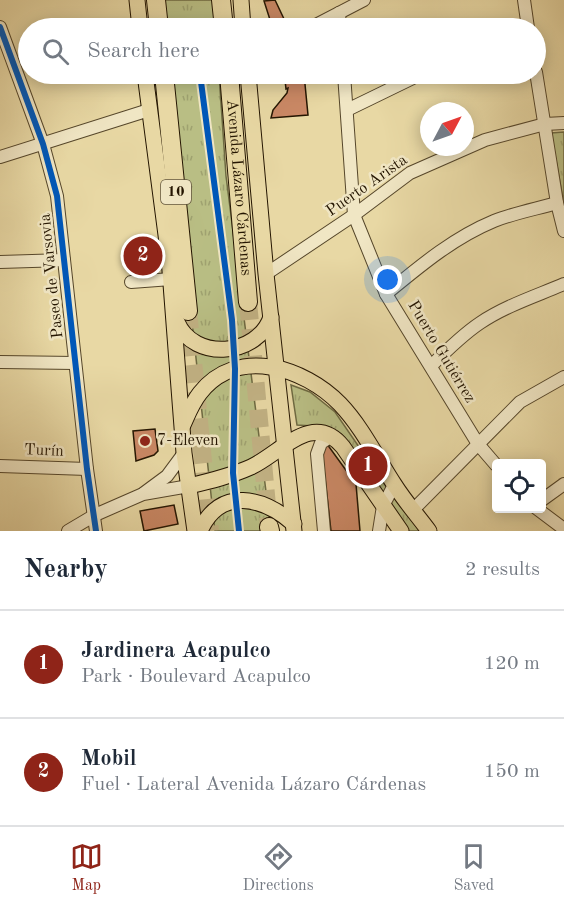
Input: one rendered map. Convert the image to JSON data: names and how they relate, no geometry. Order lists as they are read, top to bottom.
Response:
{
  "streets": {
    "highway": ["Avenida Lázaro Cárdenas", "10"],
    "street": [
      "Puerto Arista",
      "Paseo de Varsovia",
      "Puerto Gutiérrez",
      "Turín"
    ]
  },
  "crossings": [
    ["Puerto Arista", "Puerto Gutiérrez"],
    ["Paseo de Varsovia", "Turín"]
  ],
  "places": ["7-Eleven"],
  "north": "top right",
  "page": {
    "search": "Search here",
    "pins": ["2", "1"],
    "heading": ["Nearby", "2 results"],
    "list": [
      {
        "mark": "1",
        "name": "Jardinera Acapulco",
        "note": "Park · Boulevard Acapulco",
        "value": "120 m"
      },
      {
        "mark": "2",
        "name": "Mobil",
        "note": "Fuel · Lateral Avenida Lázaro Cárdenas",
        "value": "150 m"
      }
    ],
    "nav": ["Map", "Directions", "Saved"]
  }
}
